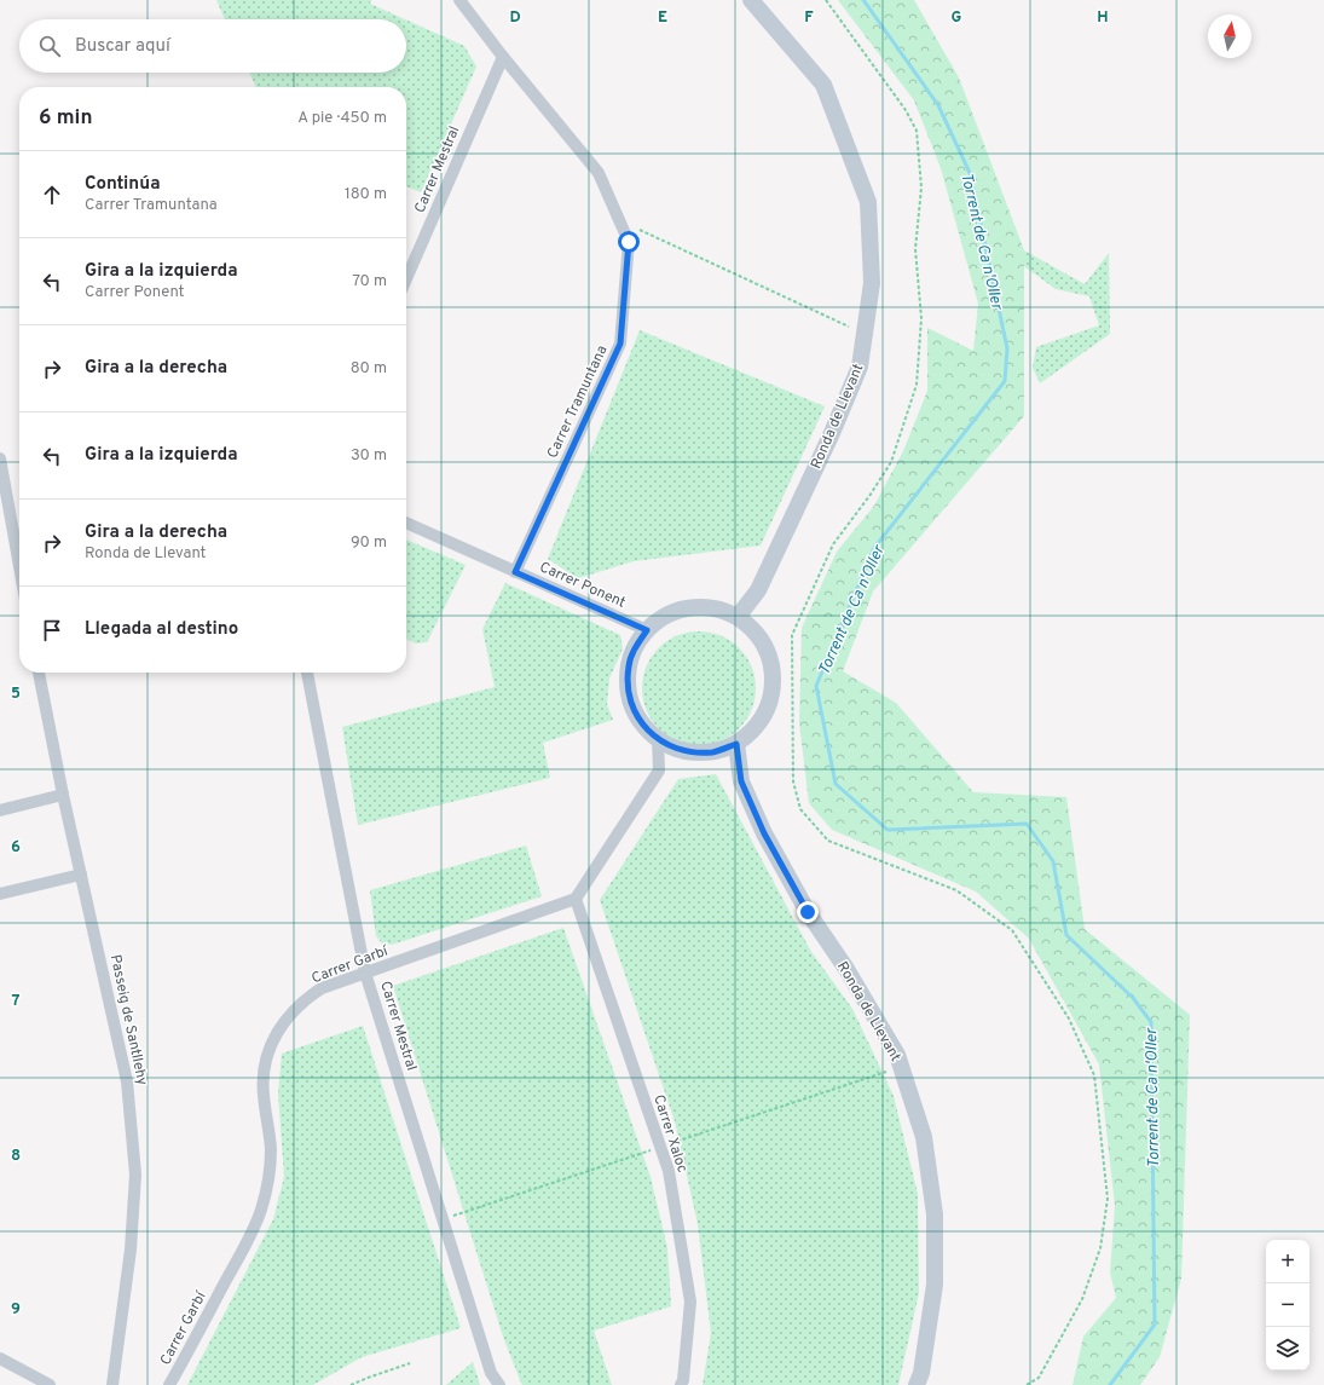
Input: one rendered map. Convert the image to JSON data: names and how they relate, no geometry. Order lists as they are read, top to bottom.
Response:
{
  "streets": {
    "main road": ["Ronda de Llevant"],
    "street": [
      "Carrer Mestral",
      "Carrer Tramuntana",
      "Carrer Ponent",
      "Carrer Garbí",
      "Passeig de Santllehy",
      "Carrer Xaloc"
    ]
  },
  "crossings": [
    ["Carrer Mestral", "Carrer Tramuntana"],
    ["Carrer Mestral", "Carrer Garbí"],
    ["Carrer Tramuntana", "Carrer Ponent"],
    ["Ronda de Llevant", "Carrer Ponent"],
    ["Carrer Garbí", "Carrer Xaloc"]
  ],
  "water": ["Torrent de Ca n'Oller"],
  "north": "top",
  "page": {
    "search": "Buscar aquí",
    "heading": ["6 min", "A pie · 450 m"],
    "list": [
      ["Continúa", "Carrer Tramuntana", "180 m"],
      ["Gira a la izquierda", "Carrer Ponent", "70 m"],
      ["Gira a la derecha", "80 m"],
      ["Gira a la izquierda", "30 m"],
      ["Gira a la derecha", "Ronda de Llevant", "90 m"],
      "Llegada al destino"
    ],
    "map_buttons": ["+", "−"]
  },
  "grid": {
    "columns": [
      "D",
      "E",
      "F",
      "G",
      "H"
    ],
    "rows": [
      "5",
      "6",
      "7",
      "8",
      "9"
    ]
  }
}
